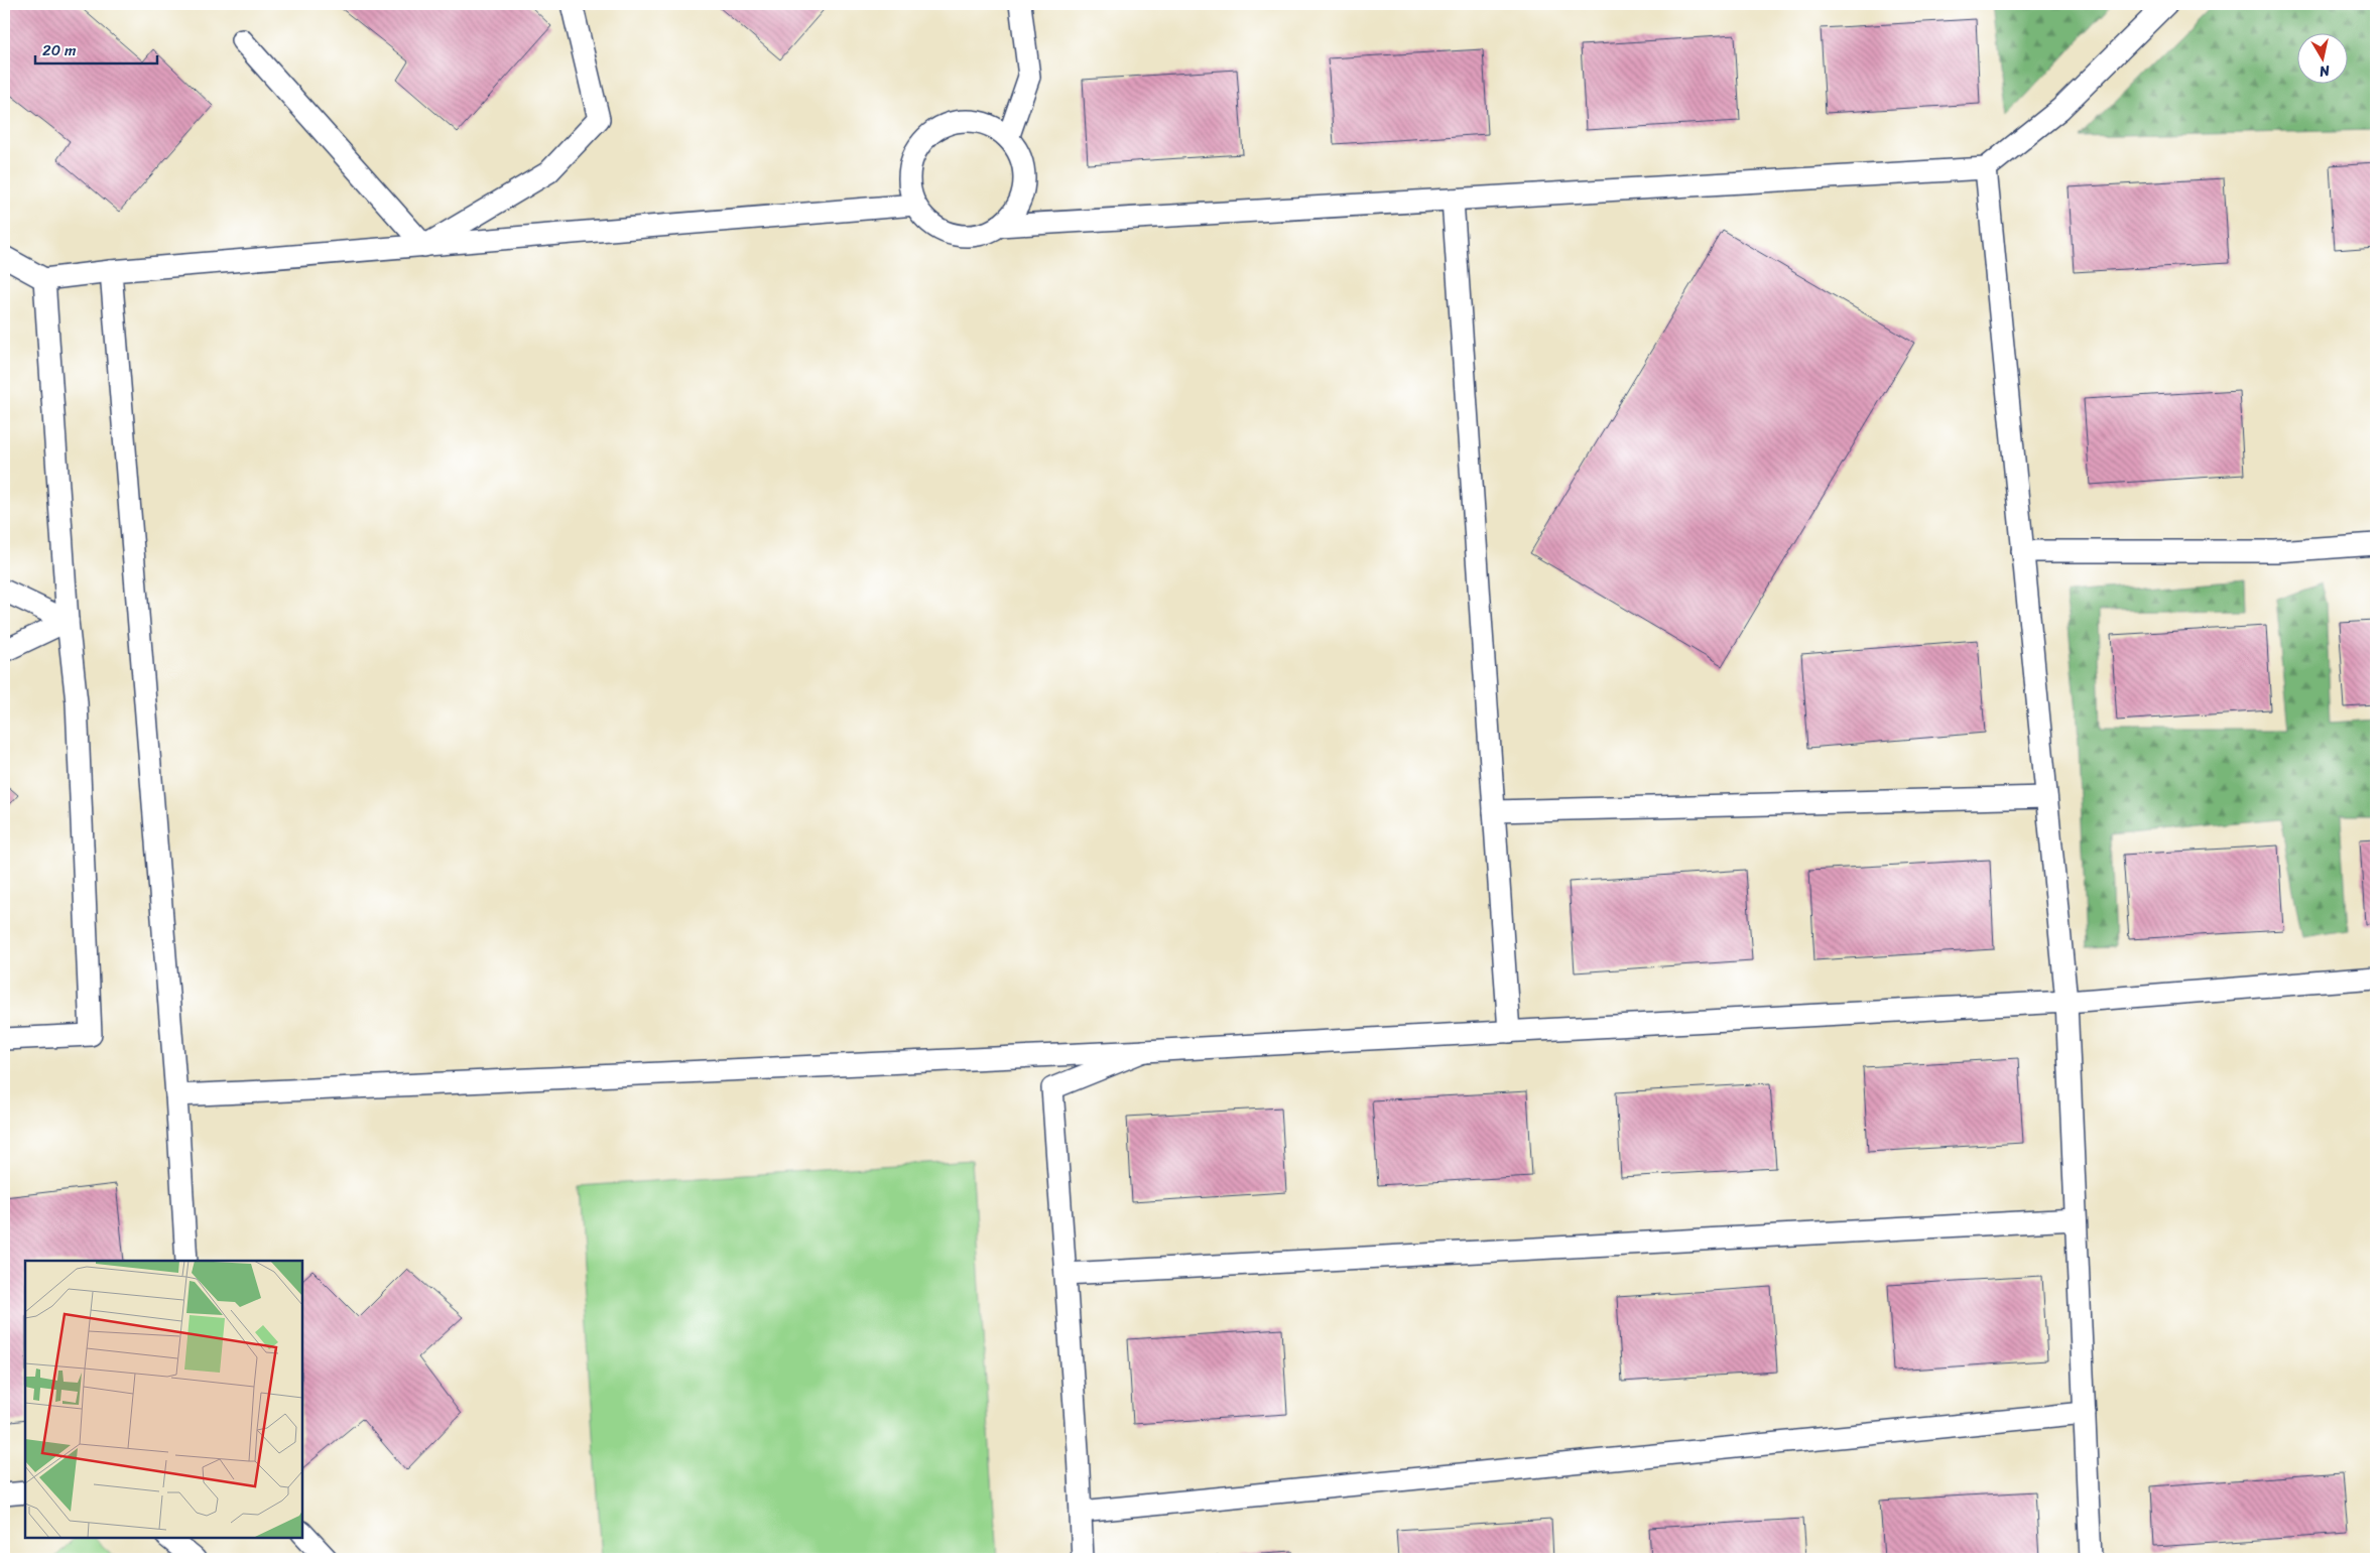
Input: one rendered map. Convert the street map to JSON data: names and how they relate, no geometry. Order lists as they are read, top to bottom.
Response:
{
  "scale_bar": "20 m",
  "north": "bottom"
}
